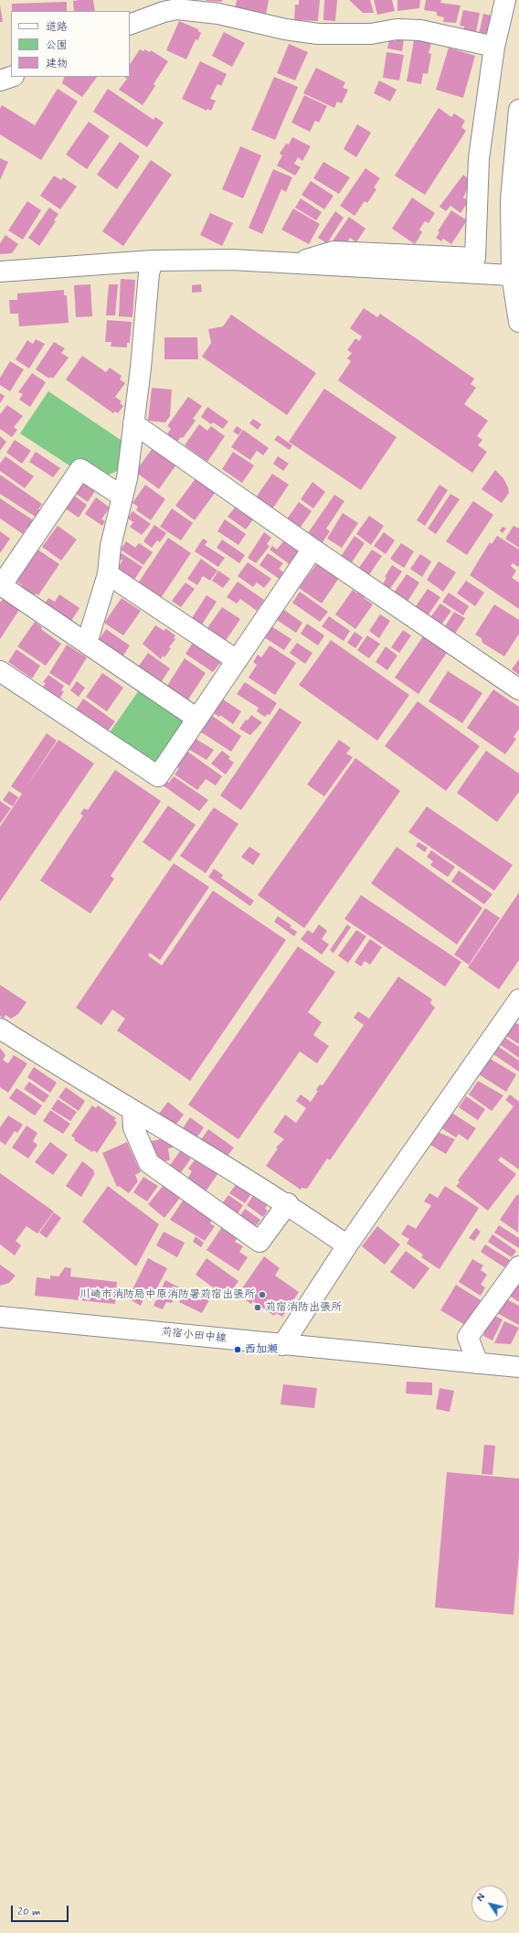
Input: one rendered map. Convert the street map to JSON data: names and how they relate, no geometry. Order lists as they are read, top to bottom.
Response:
{
  "streets": {
    "street": ["苅宿小田中線"]
  },
  "places": ["川崎市消防局中原消防署苅宿出張所", "苅宿消防出張所", "西加瀬"],
  "legend": ["道路", "公園", "建物"],
  "scale_bar": "20 m",
  "north": "top left"
}
